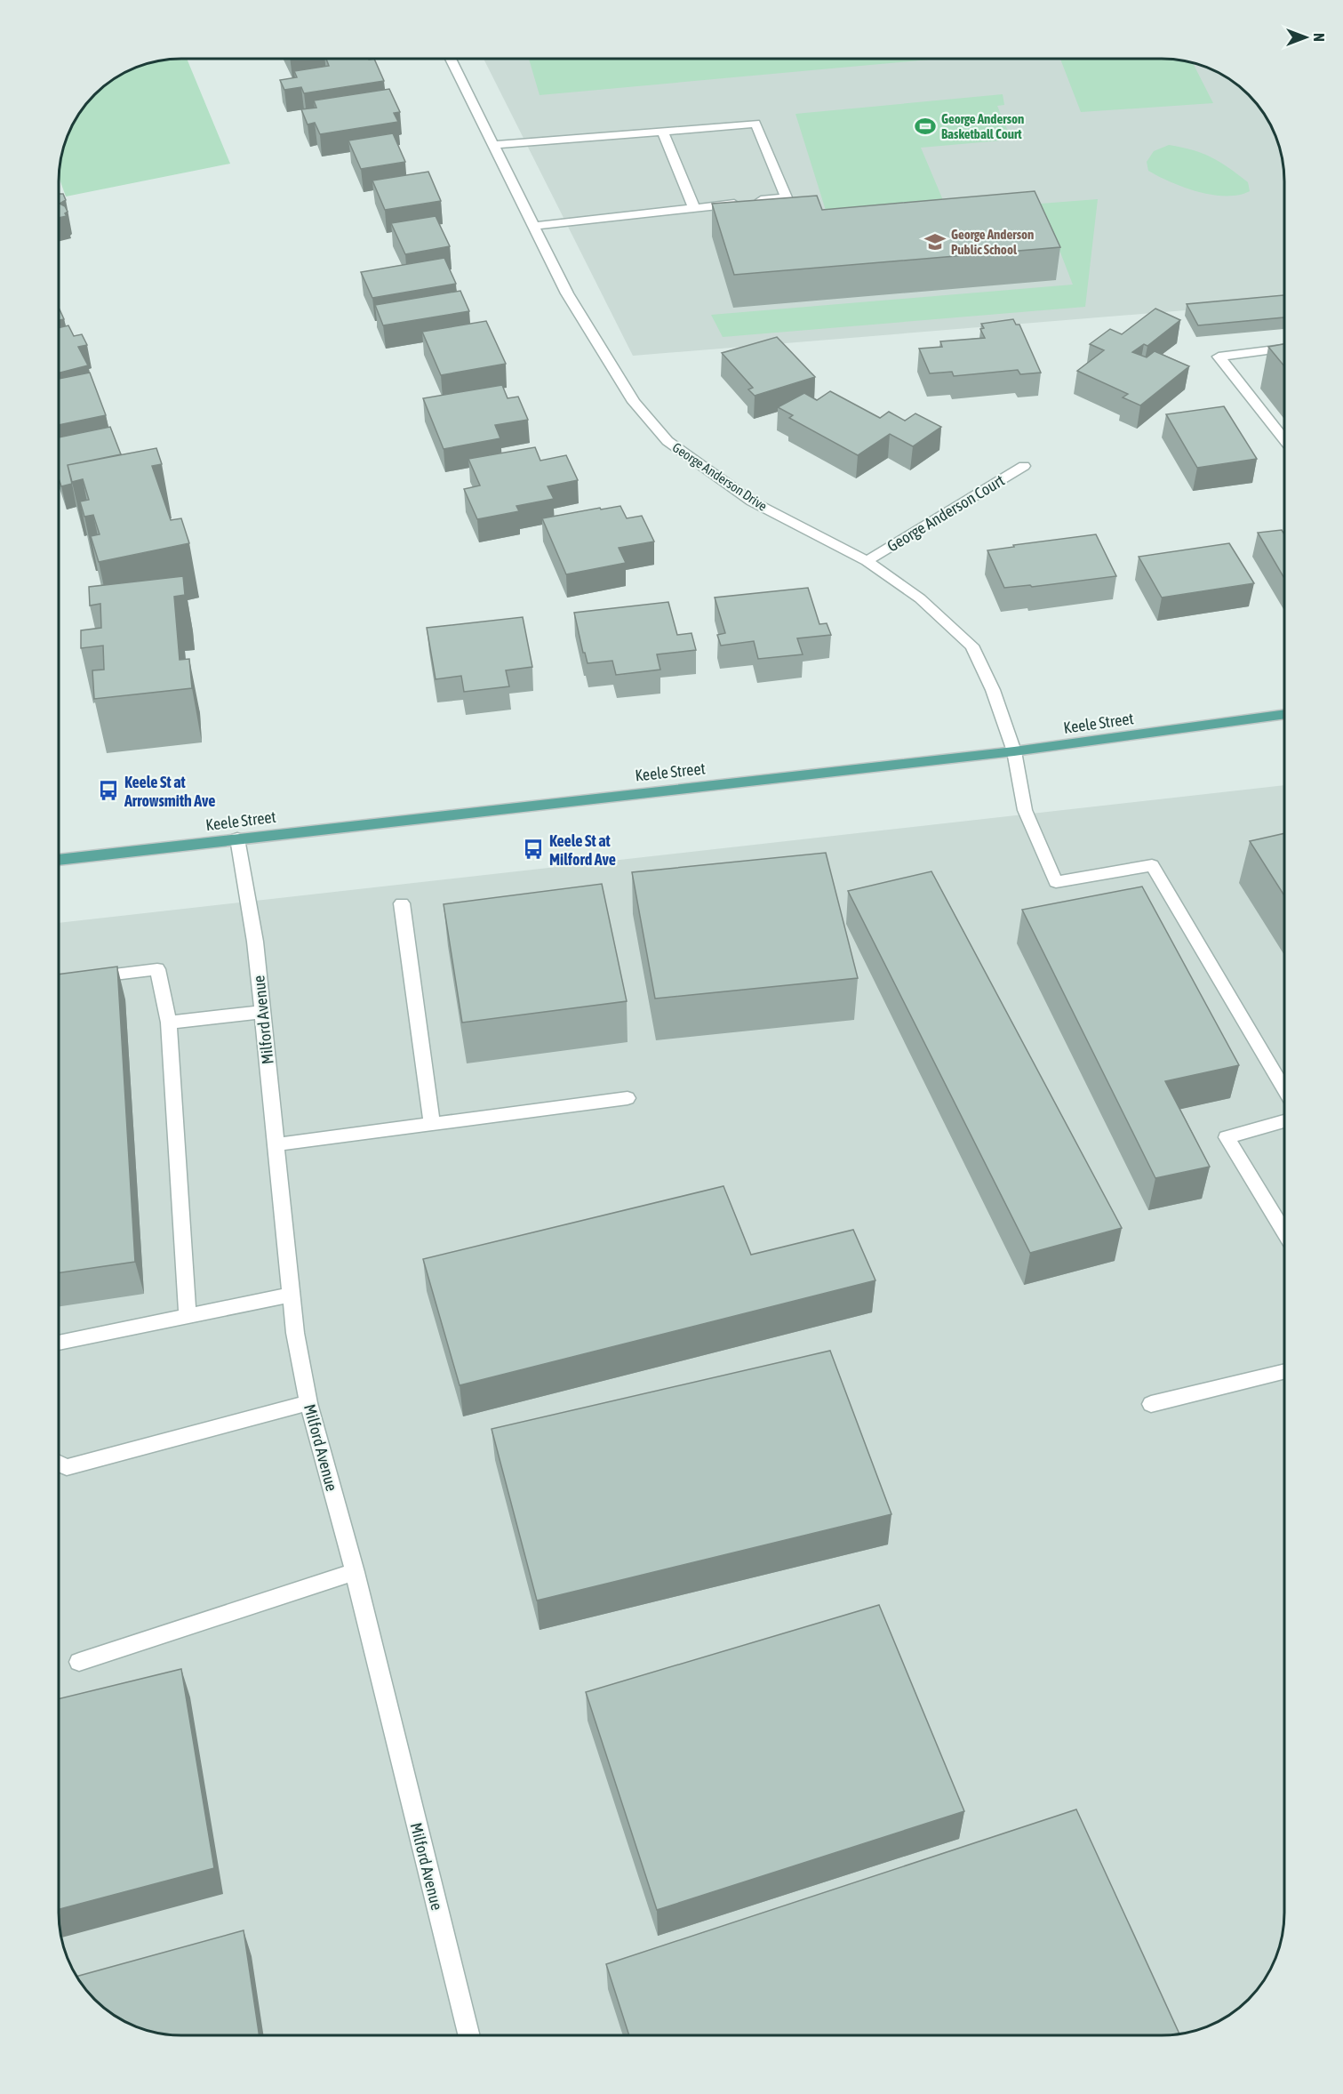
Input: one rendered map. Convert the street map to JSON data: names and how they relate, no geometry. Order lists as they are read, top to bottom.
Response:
{
  "streets": {
    "main road": ["Keele Street"],
    "street": ["George Anderson Drive", "George Anderson Court", "Milford Avenue"]
  },
  "crossings": [
    ["George Anderson Drive", "George Anderson Court"],
    ["George Anderson Drive", "Keele Street"],
    ["Keele Street", "Milford Avenue"]
  ],
  "places": {
    "sports": ["George Anderson Basketball Court"],
    "school or university": ["George Anderson Public School"],
    "bus stop": ["Keele St at Arrowsmith Ave", "Keele St at Milford Ave"]
  },
  "north": "right"
}
